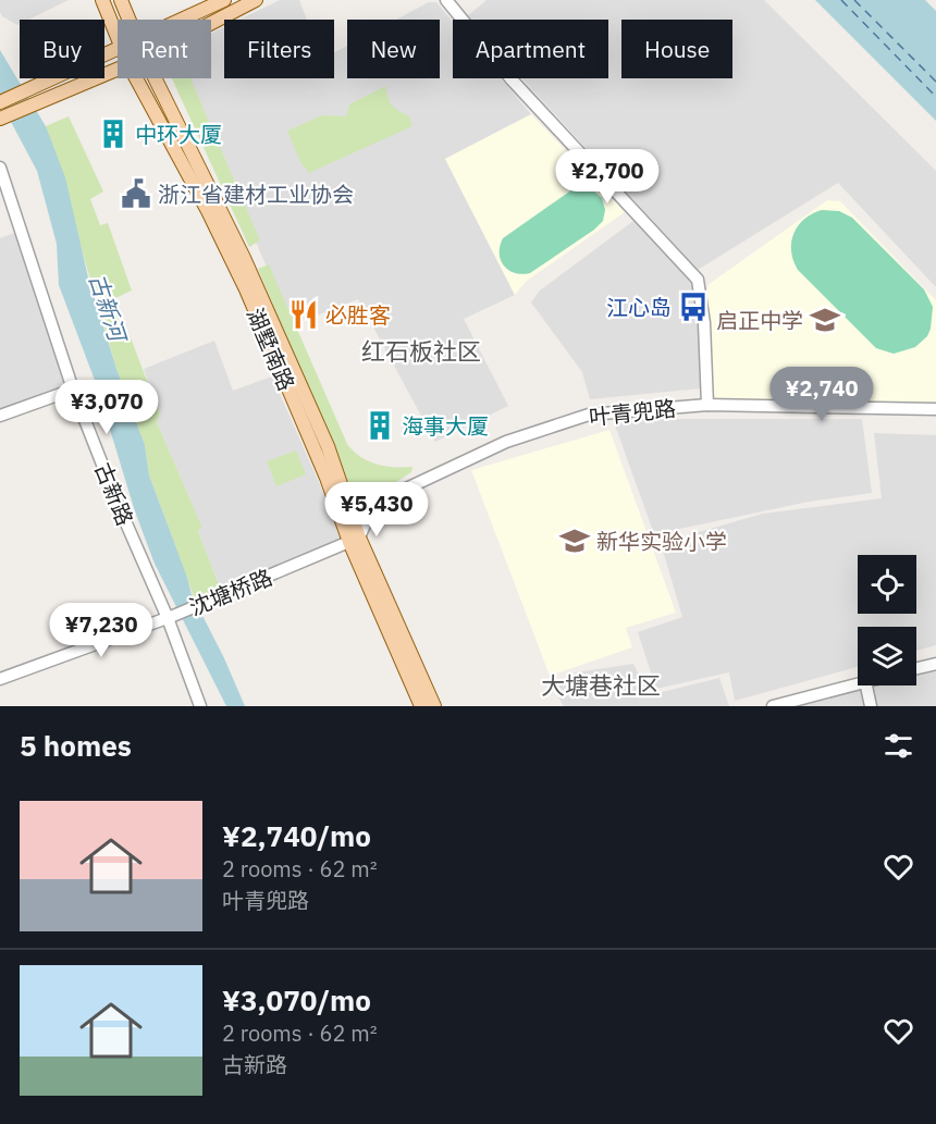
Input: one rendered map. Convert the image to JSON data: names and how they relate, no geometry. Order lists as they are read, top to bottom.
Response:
{
  "streets": {
    "main road": ["湖墅南路"],
    "street": ["叶青兜路", "古新路", "沈塘桥路"]
  },
  "crossings": [
    ["湖墅南路", "叶青兜路"],
    ["湖墅南路", "沈塘桥路"],
    ["古新路", "沈塘桥路"]
  ],
  "districts": ["红石板社区", "大塘巷社区"],
  "water": ["古新河"],
  "places": {
    "building": ["中环大厦", "海事大厦"],
    "public building": ["浙江省建材工业协会"],
    "bus stop": ["江心岛"],
    "restaurant": ["必胜客"],
    "school or university": ["启正中学", "新华实验小学"]
  },
  "page": {
    "chip": [
      "Buy",
      "Rent",
      "Filters",
      "New",
      "Apartment",
      "House"
    ],
    "price": [
      "¥2,700",
      "¥2,740",
      "¥3,070",
      "¥5,430",
      "¥7,230"
    ],
    "heading": "5 homes",
    "list": [
      {
        "name": "¥2,740/mo",
        "note": "2 rooms · 62 m² · 叶青兜路"
      },
      {
        "name": "¥3,070/mo",
        "note": "2 rooms · 62 m² · 古新路"
      }
    ]
  }
}
